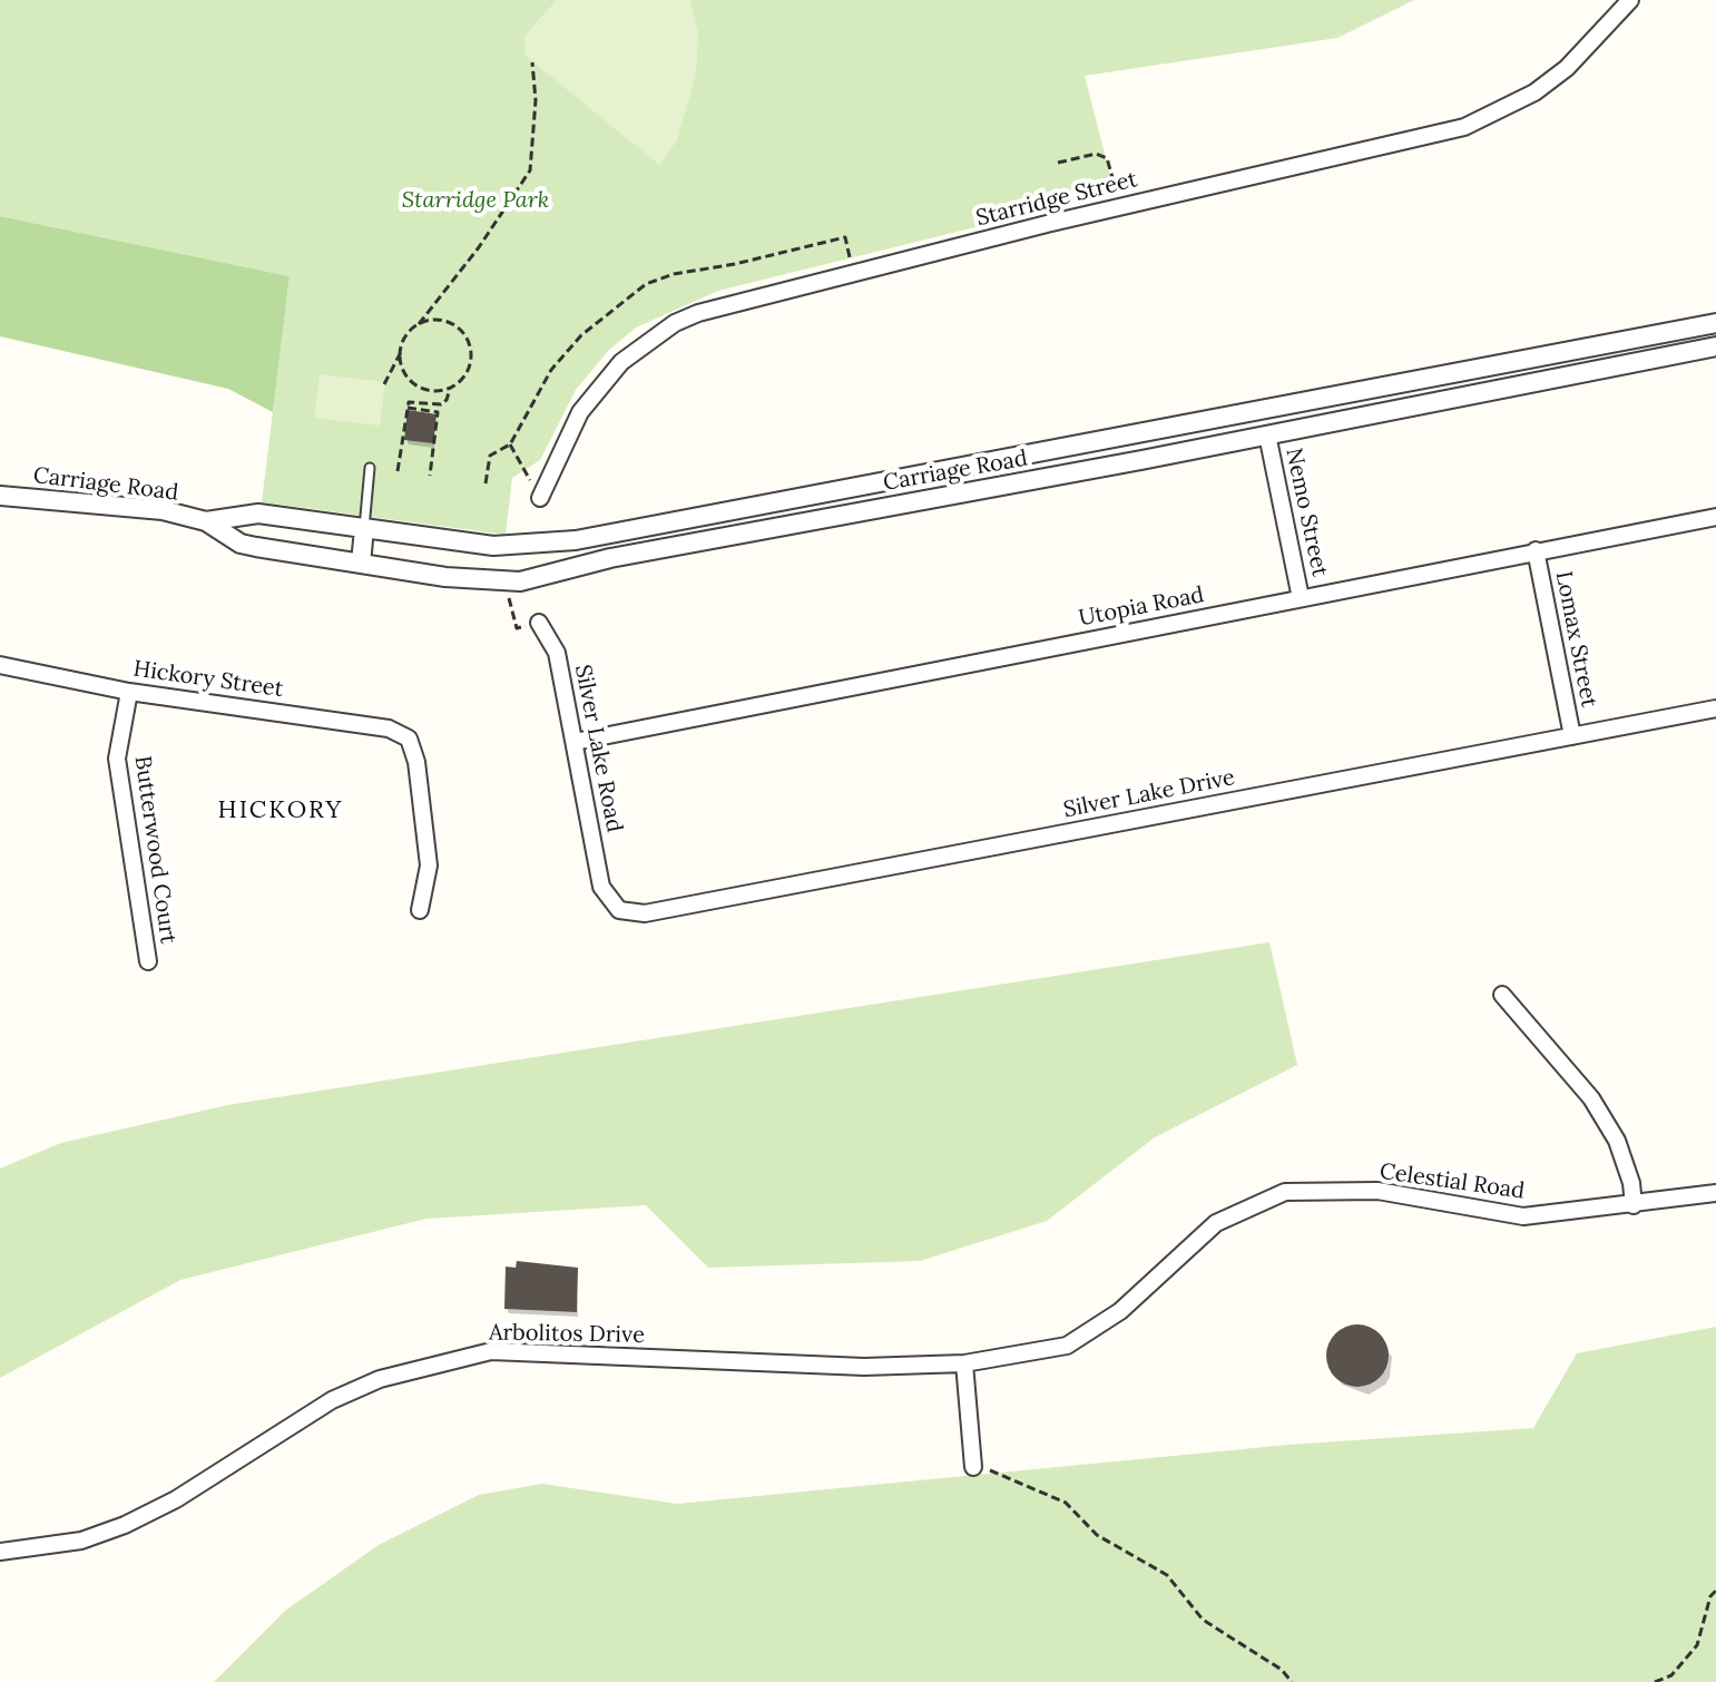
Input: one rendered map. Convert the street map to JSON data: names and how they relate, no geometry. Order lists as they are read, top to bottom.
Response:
{
  "streets": {
    "street": [
      "Starridge Street",
      "Carriage Road",
      "Nemo Street",
      "Utopia Road",
      "Lomax Street",
      "Hickory Street",
      "Silver Lake Road",
      "Silver Lake Drive",
      "Butterwood Court",
      "Celestial Road",
      "Arbolitos Drive"
    ]
  },
  "crossings": [
    ["Carriage Road", "Nemo Street"],
    ["Nemo Street", "Utopia Road"],
    ["Utopia Road", "Lomax Street"],
    ["Utopia Road", "Silver Lake Road"],
    ["Lomax Street", "Silver Lake Drive"],
    ["Hickory Street", "Butterwood Court"],
    ["Silver Lake Road", "Silver Lake Drive"],
    ["Celestial Road", "Arbolitos Drive"]
  ],
  "districts": ["HICKORY"],
  "parks": ["Starridge Park"]
}
